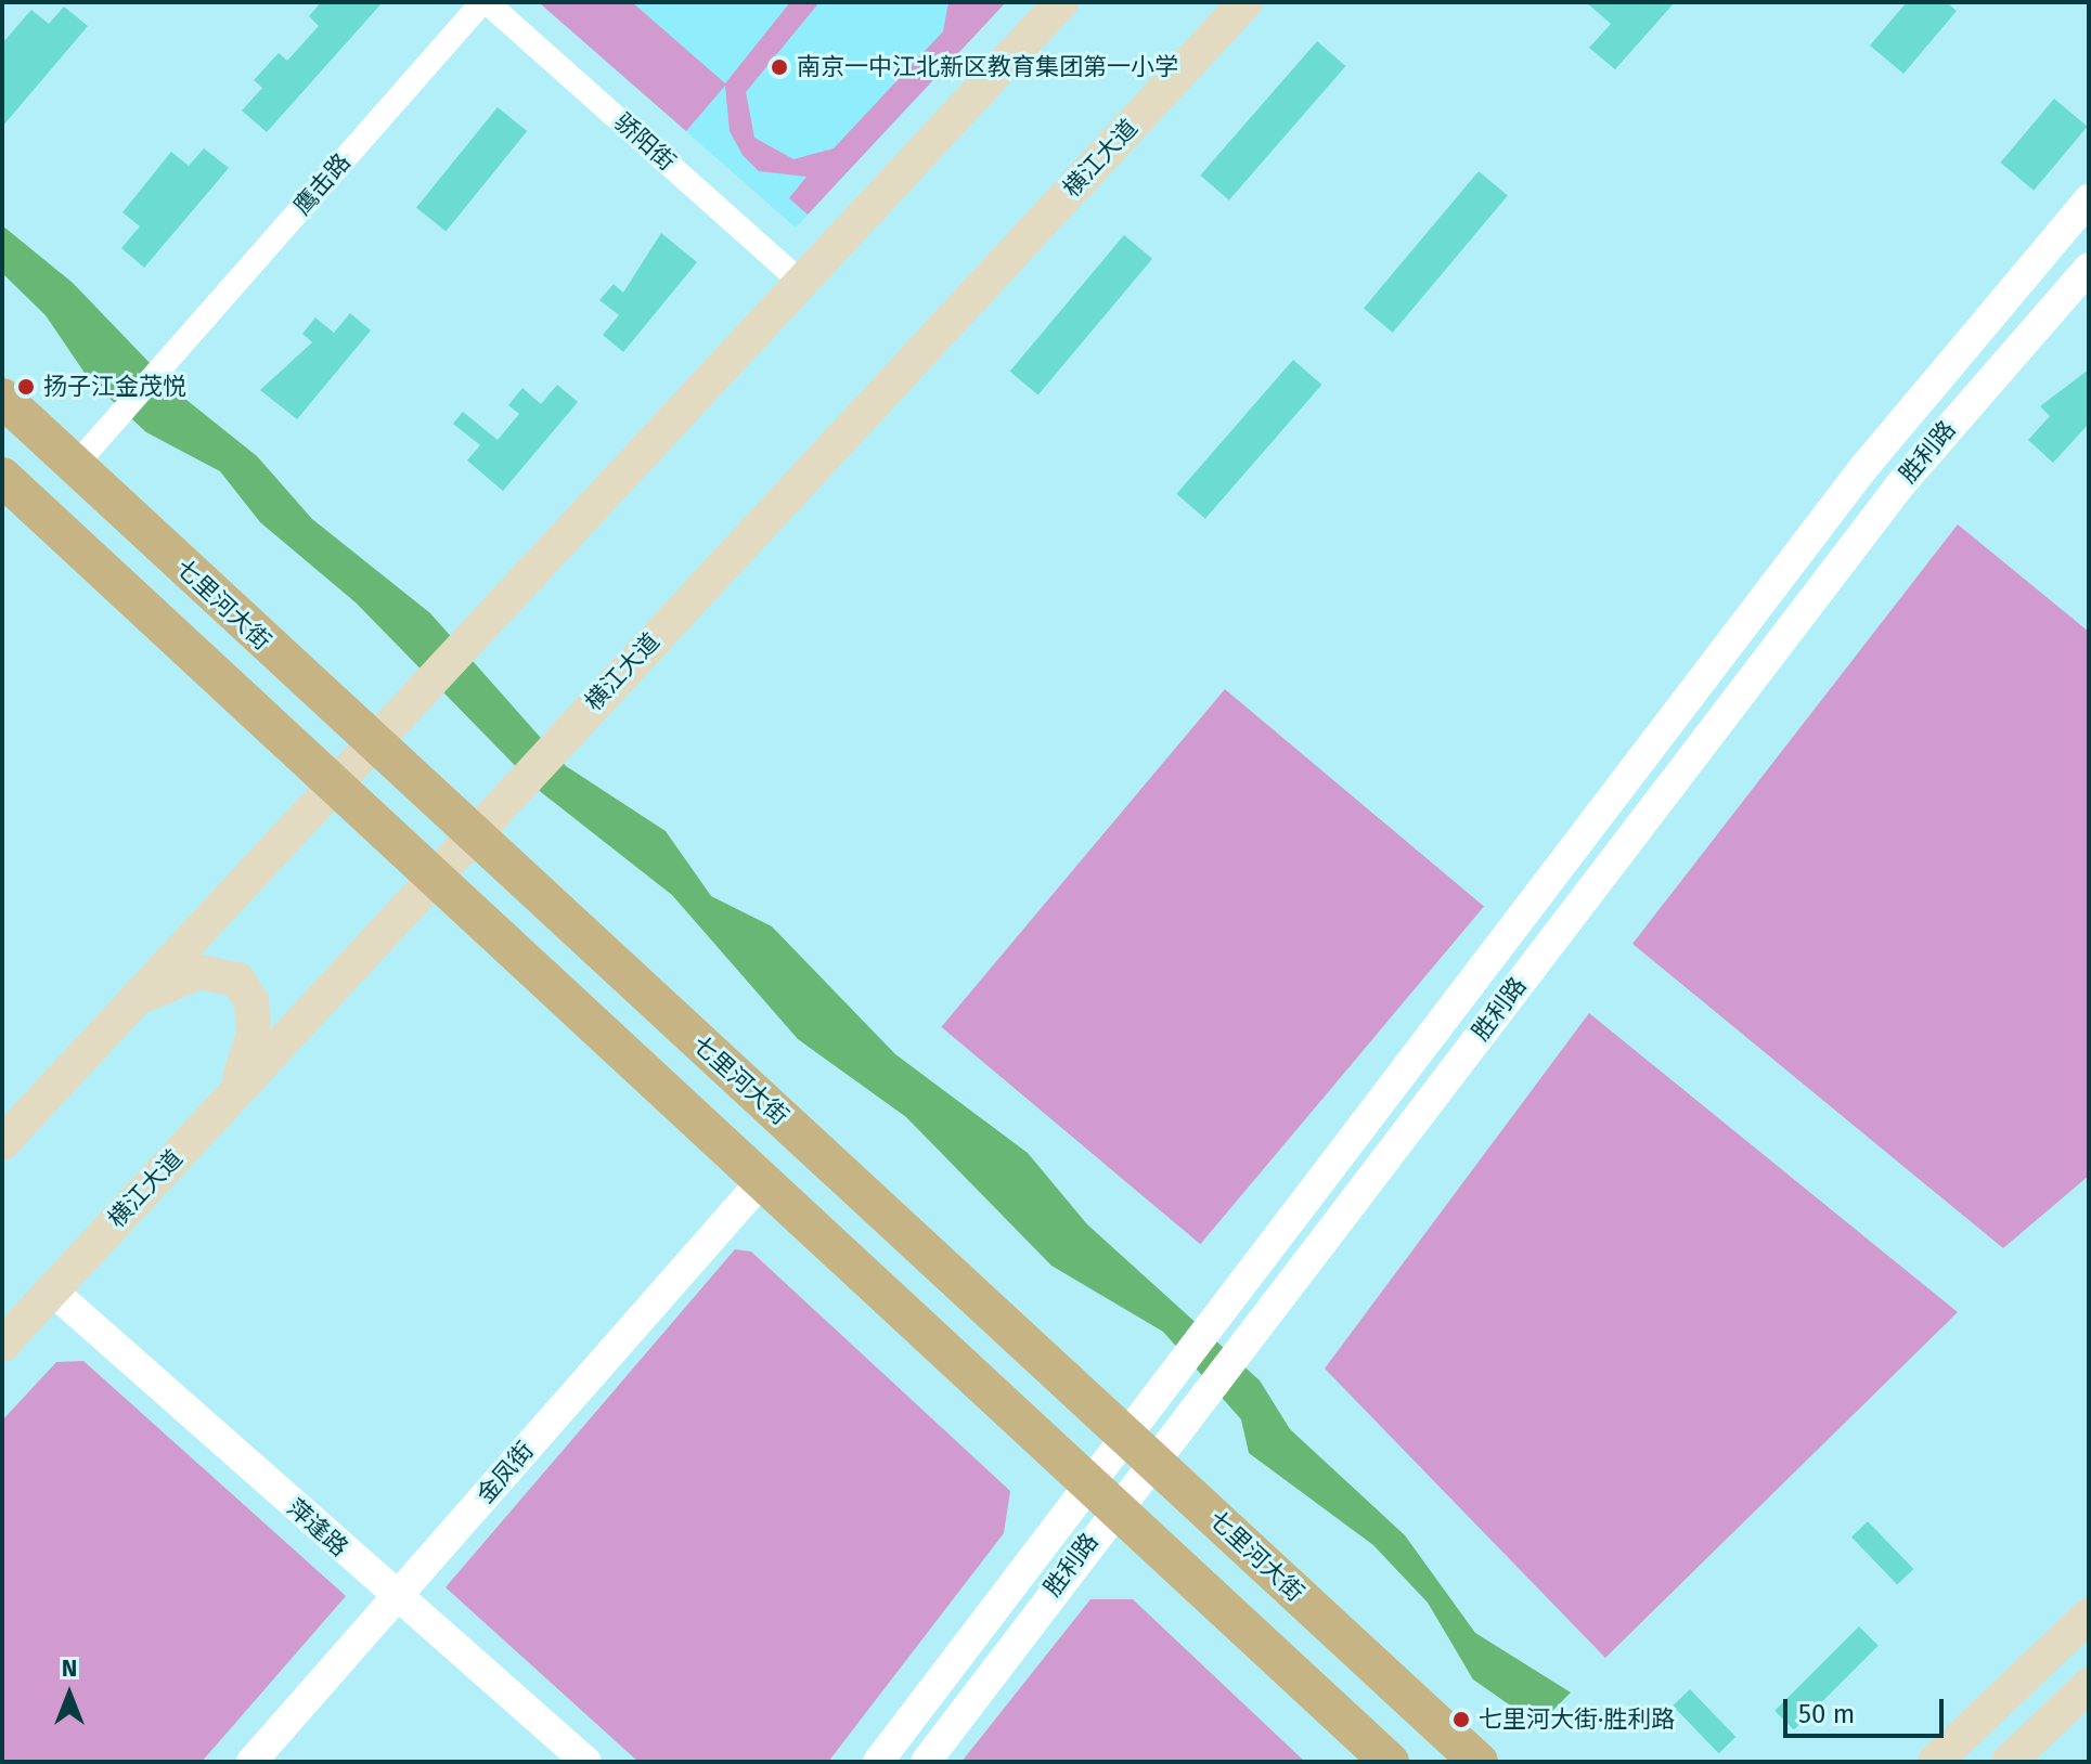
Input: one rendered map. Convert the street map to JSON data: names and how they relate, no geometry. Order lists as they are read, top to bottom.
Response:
{
  "streets": {
    "main road": ["横江大道", "七里河大街"],
    "street": [
      "骄阳街",
      "鹰击路",
      "胜利路",
      "金凤街",
      "萍逢路"
    ]
  },
  "crossings": [
    ["骄阳街", "鹰击路"],
    ["横江大道", "七里河大街"],
    ["横江大道", "萍逢路"],
    ["鹰击路", "七里河大街"],
    ["胜利路", "七里河大街"],
    ["金凤街", "萍逢路"]
  ],
  "places": ["南京一中江北新区教育集团第一小学", "扬子江金茂悦", "七里河大街·胜利路"],
  "scale_bar": "50 m",
  "north": "top"
}
